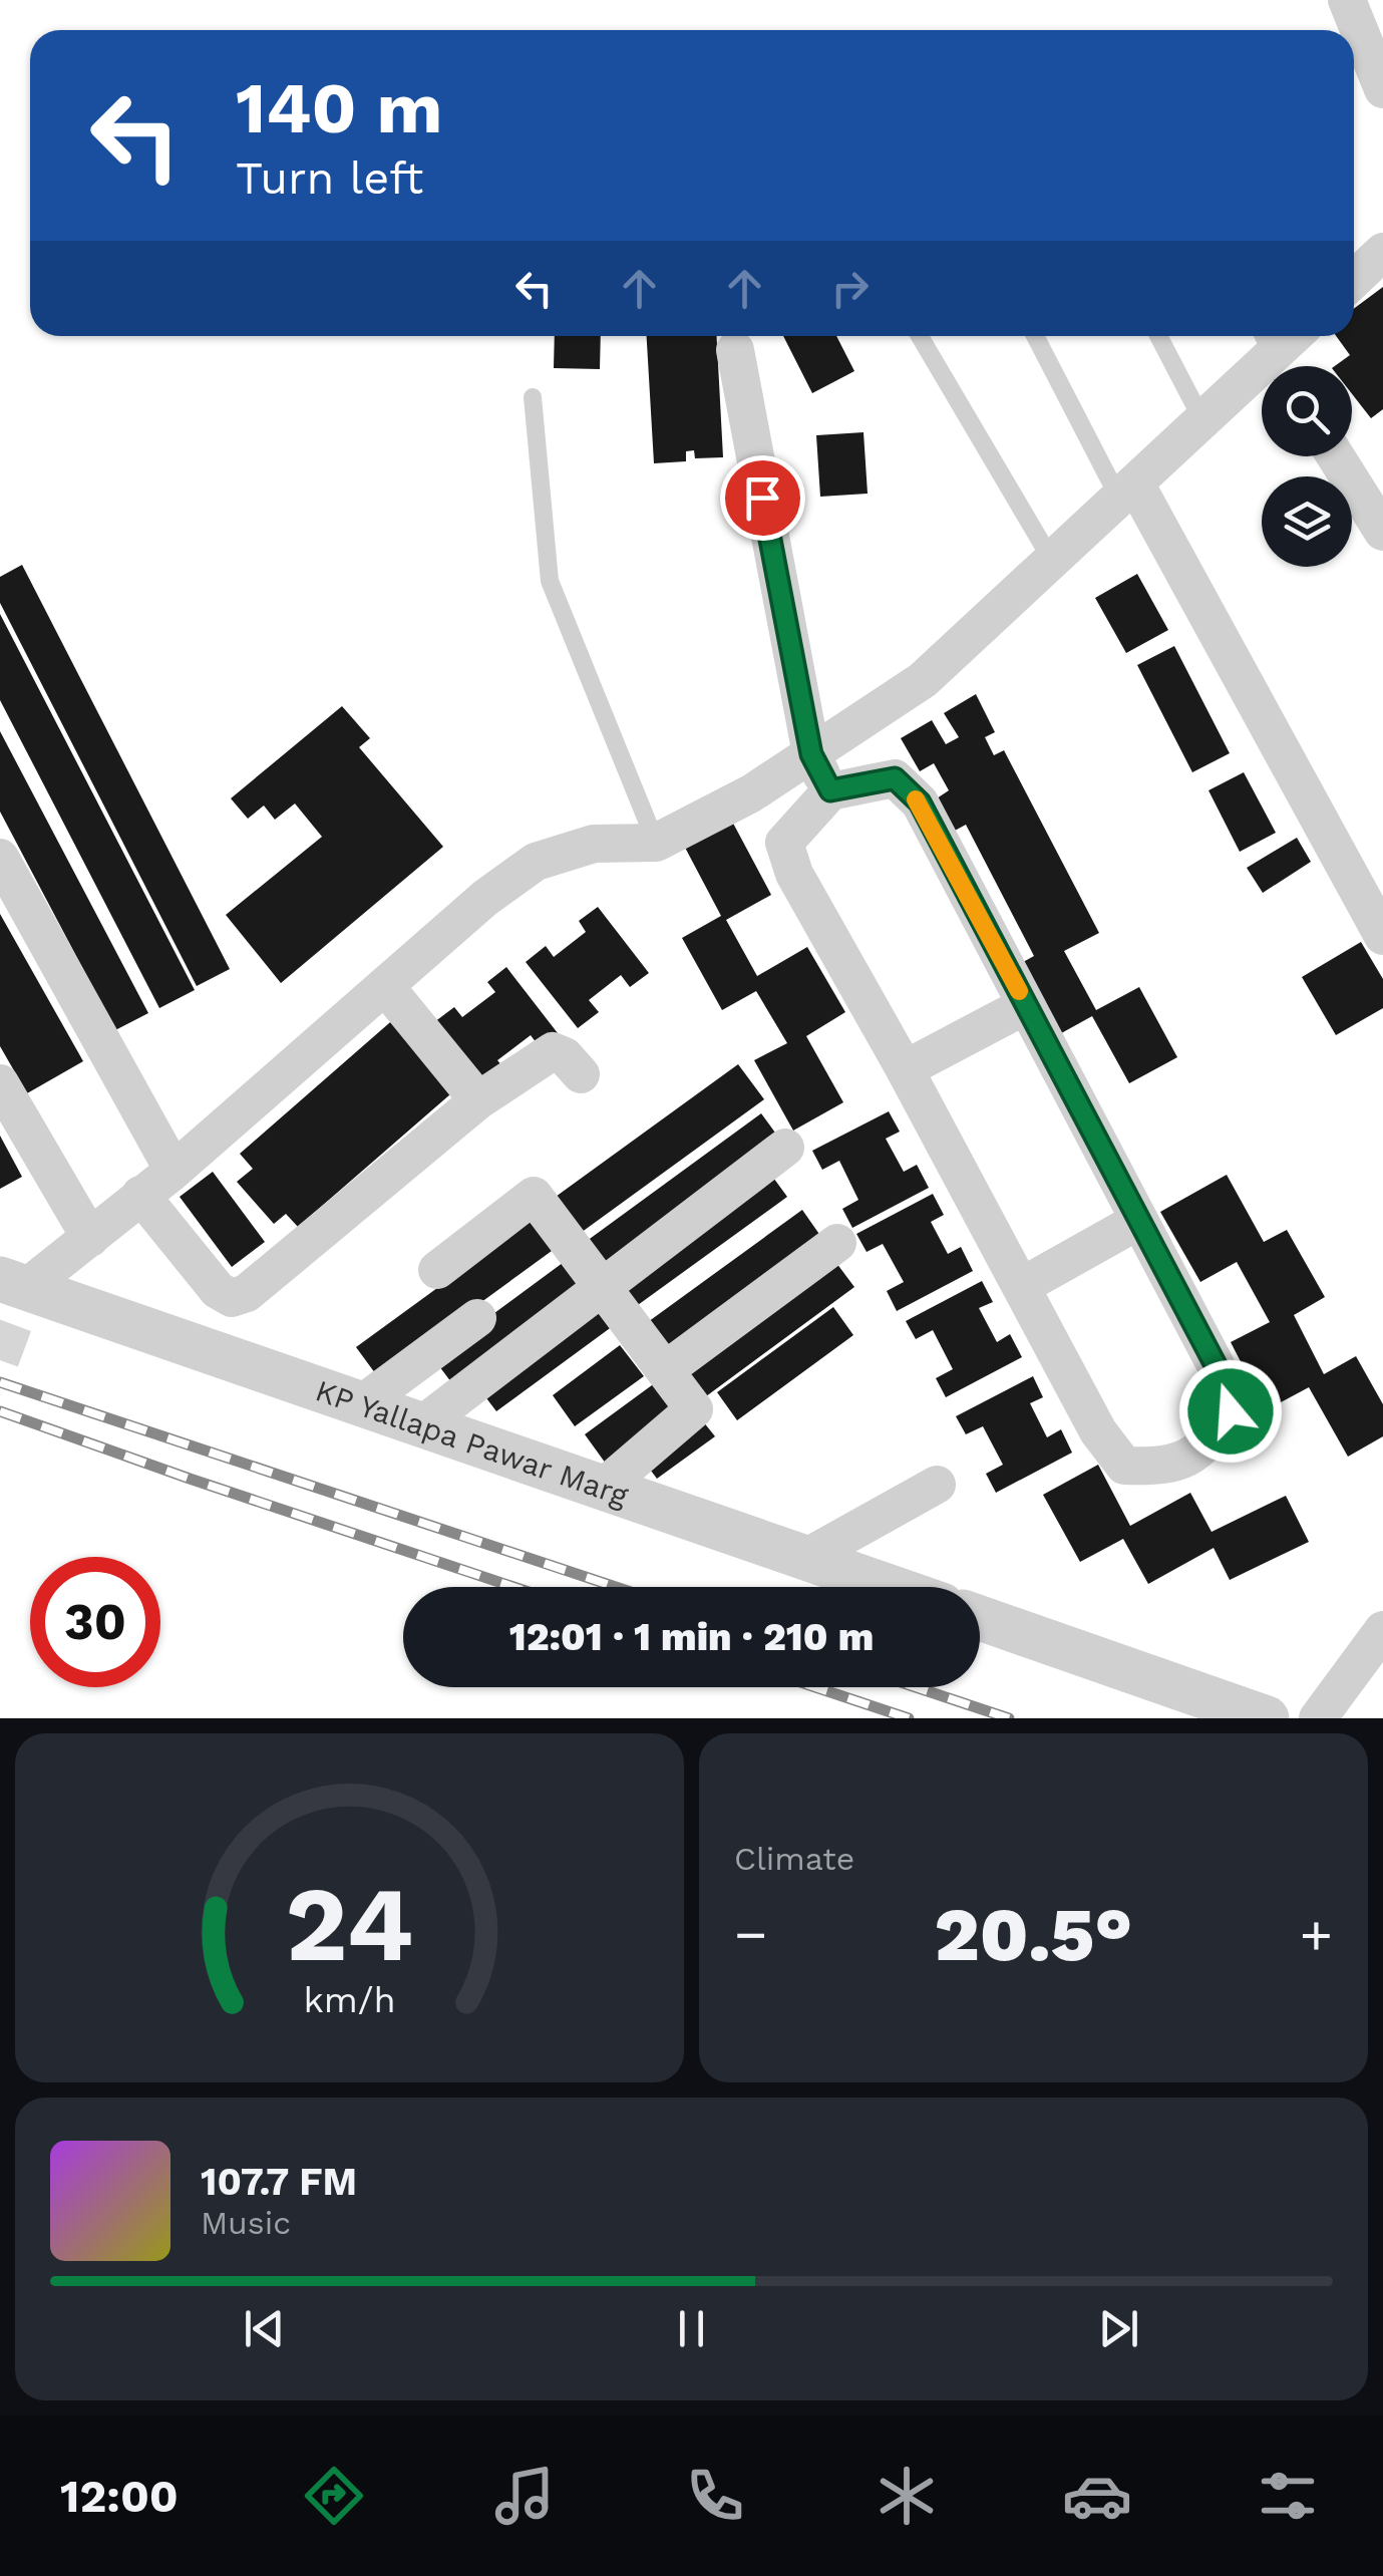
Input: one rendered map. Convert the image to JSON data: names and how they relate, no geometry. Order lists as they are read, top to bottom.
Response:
{
  "streets": {
    "street": ["KP Yallapa Pawar Marg"]
  },
  "page": {
    "turn": ["140 m", "Turn left"],
    "limit": "30",
    "trip": "12:01 · 1 min · 210 m",
    "tile": "Climate",
    "heat": ["−", "20.5°", "+"],
    "song": ["107.7 FM", "Music"],
    "tabs": "12:00",
    "gauge": ["24", "km/h"]
  }
}
